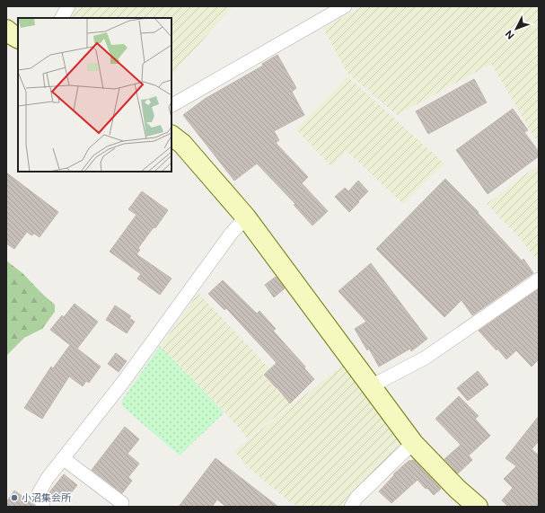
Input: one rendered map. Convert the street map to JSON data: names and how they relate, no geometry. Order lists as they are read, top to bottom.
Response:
{
  "places": ["小沼集会所"],
  "north": "bottom left"
}
